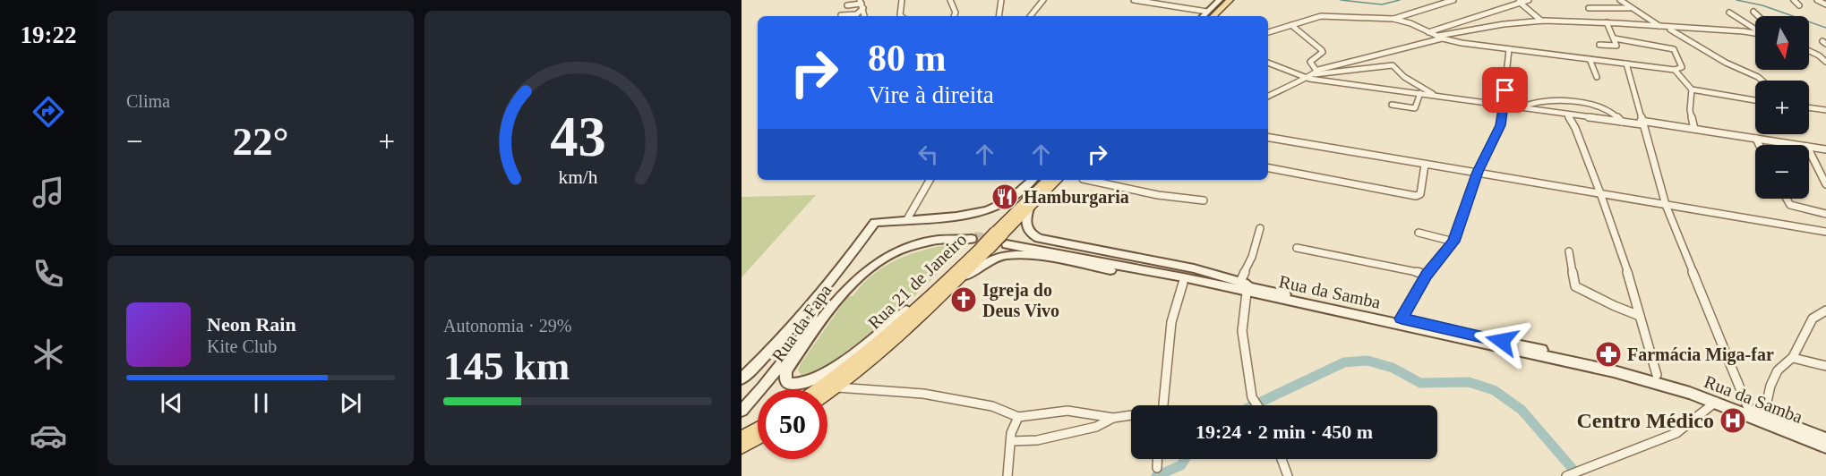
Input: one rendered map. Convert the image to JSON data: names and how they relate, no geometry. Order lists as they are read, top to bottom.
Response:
{
  "streets": {
    "main road": ["Rua 21 de Janeiro", "Rua da Samba", "Rua da Fapa"]
  },
  "crossings": [
    ["Rua 21 de Janeiro", "Rua da Samba"],
    ["Rua 21 de Janeiro", "Rua da Fapa"]
  ],
  "places": {
    "restaurant": ["Hamburgaria"],
    "church": ["Igreja do Deus Vivo"],
    "pharmacy": ["Farmácia Miga-far"],
    "hospital": ["Centro Médico"]
  },
  "north": "bottom",
  "page": {
    "tabs": "19:22",
    "tile": [
      "Clima",
      ["Autonomia · 29%", "145 km"]
    ],
    "map_buttons": ["+", "−"],
    "turn": ["80 m", "Vire à direita"],
    "heat": ["−", "22°", "+"],
    "song": ["Neon Rain", "Kite Club"],
    "limit": "50",
    "trip": "19:24 · 2 min · 450 m",
    "gauge": ["43", "km/h"]
  }
}
